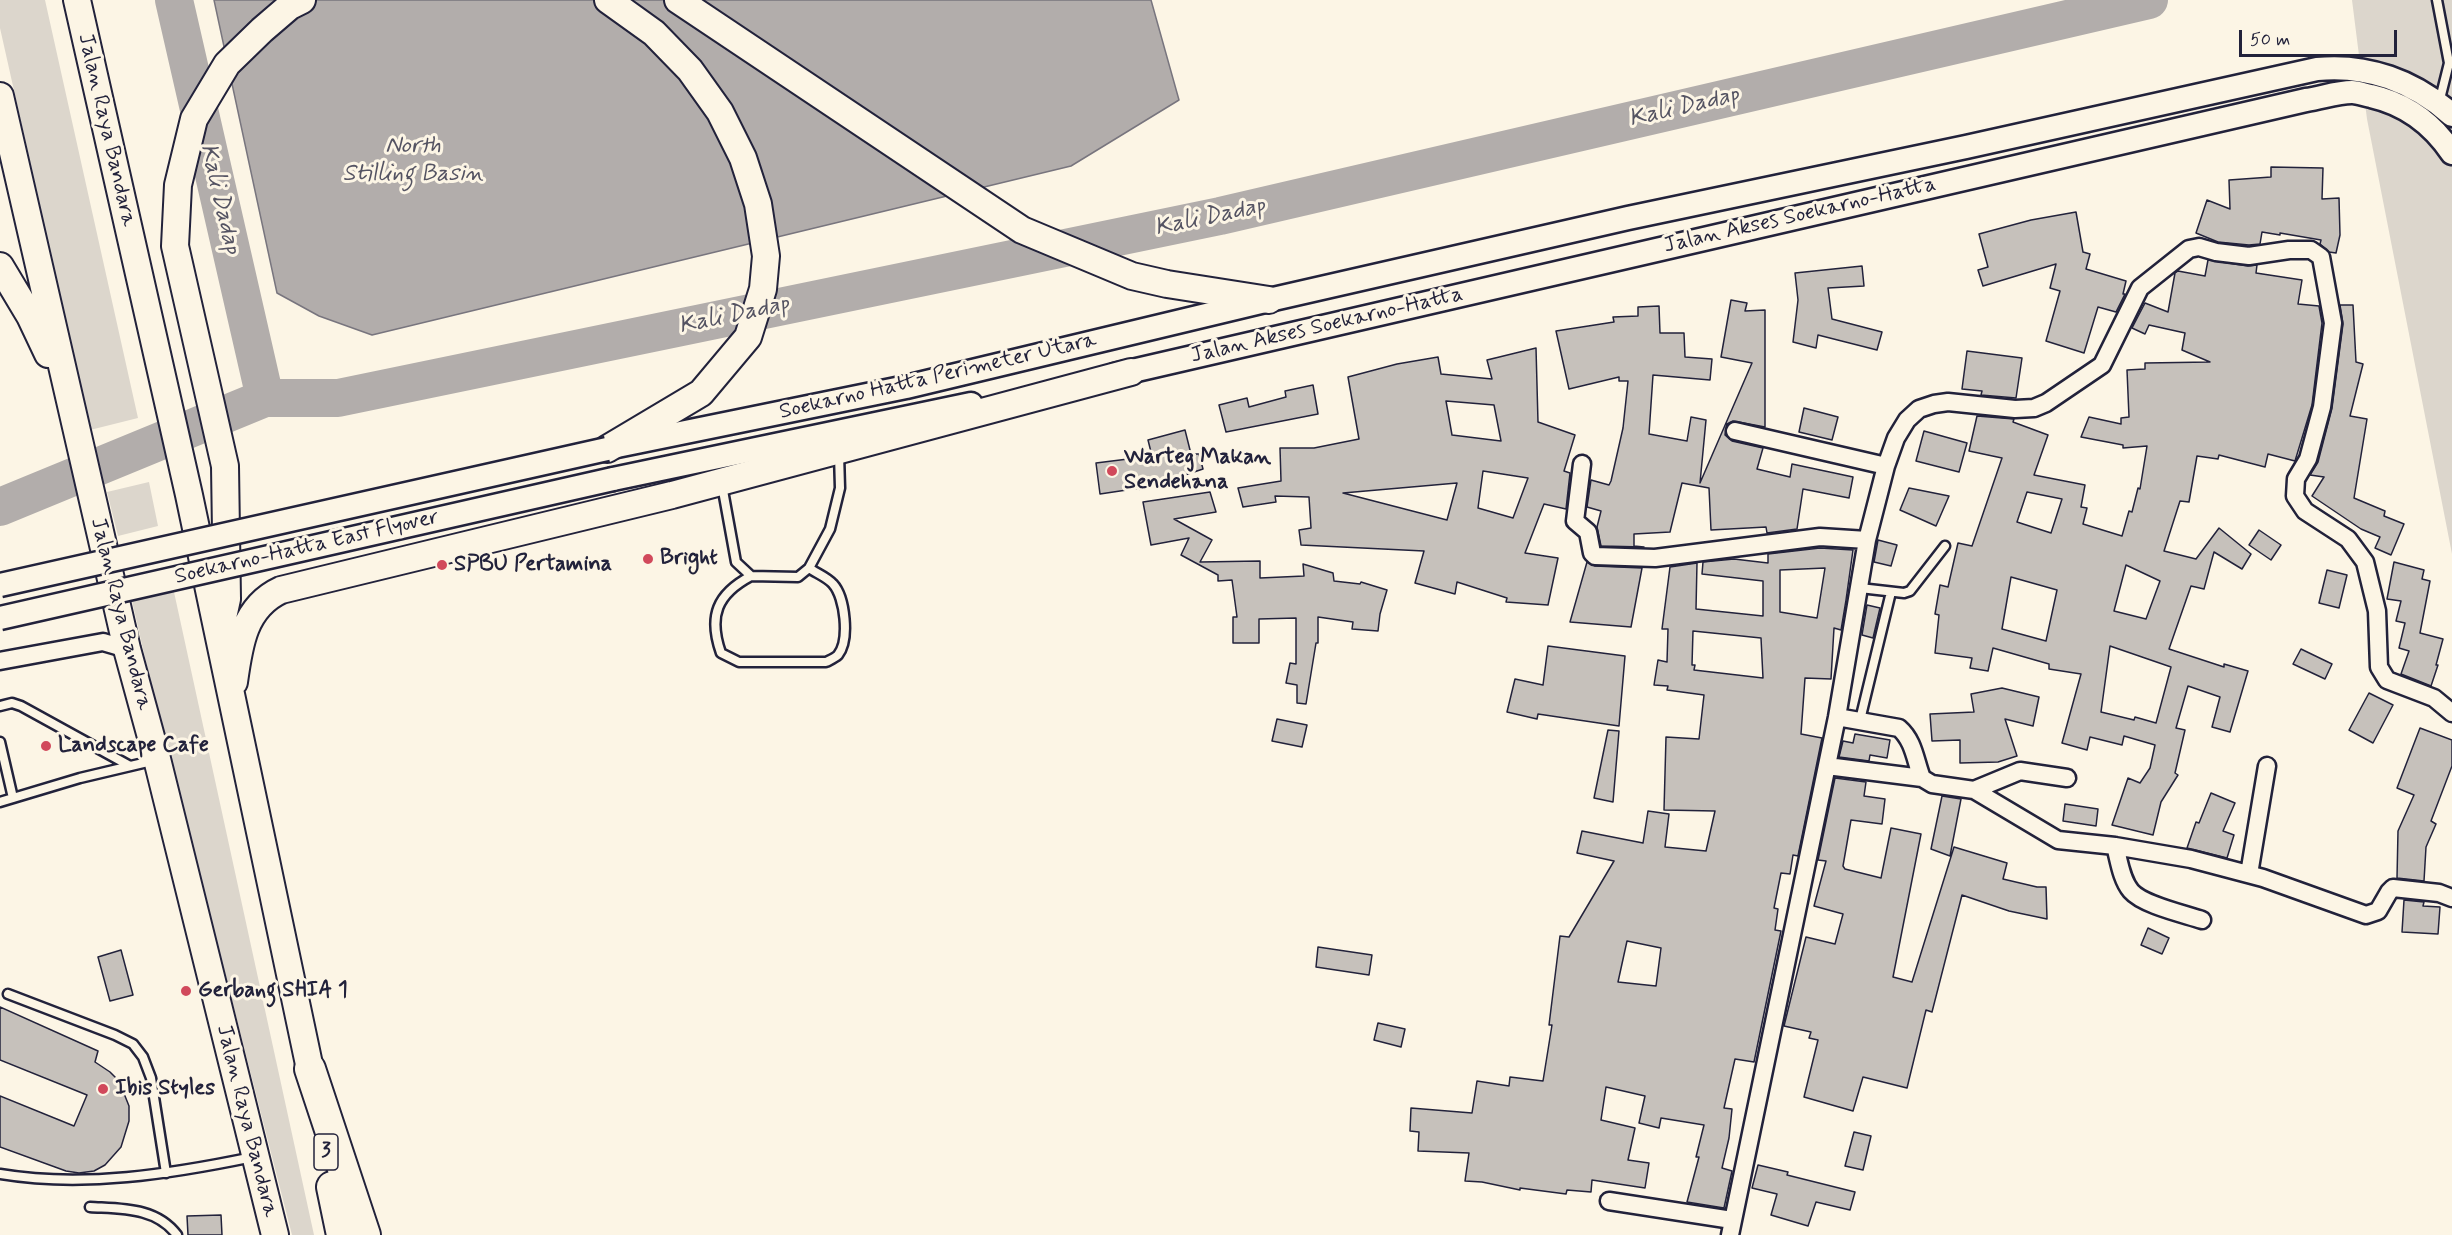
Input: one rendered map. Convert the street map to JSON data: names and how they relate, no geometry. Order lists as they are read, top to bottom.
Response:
{
  "streets": {
    "highway": ["3"],
    "main road": [
      "Jalan Raya Bandara",
      "Jalan Akses Soekarno-Hatta",
      "Soekarno Hatta Perimeter Utara",
      "Soekarno-Hatta East Flyover"
    ]
  },
  "crossings": [
    ["Jalan Raya Bandara", "3"],
    ["Jalan Akses Soekarno-Hatta", "Soekarno Hatta Perimeter Utara"],
    ["Jalan Akses Soekarno-Hatta", "Soekarno-Hatta East Flyover"],
    ["Soekarno Hatta Perimeter Utara", "Soekarno-Hatta East Flyover"]
  ],
  "water": ["Kali Dadap", "North Stilling Basin"],
  "places": [
    "Warteg Makan Sendehana",
    "Bright",
    "SPBU Pertamina",
    "Landscape Cafe",
    "Gerbang SHIA 1",
    "Ibis Styles"
  ],
  "scale_bar": "50 m"
}
